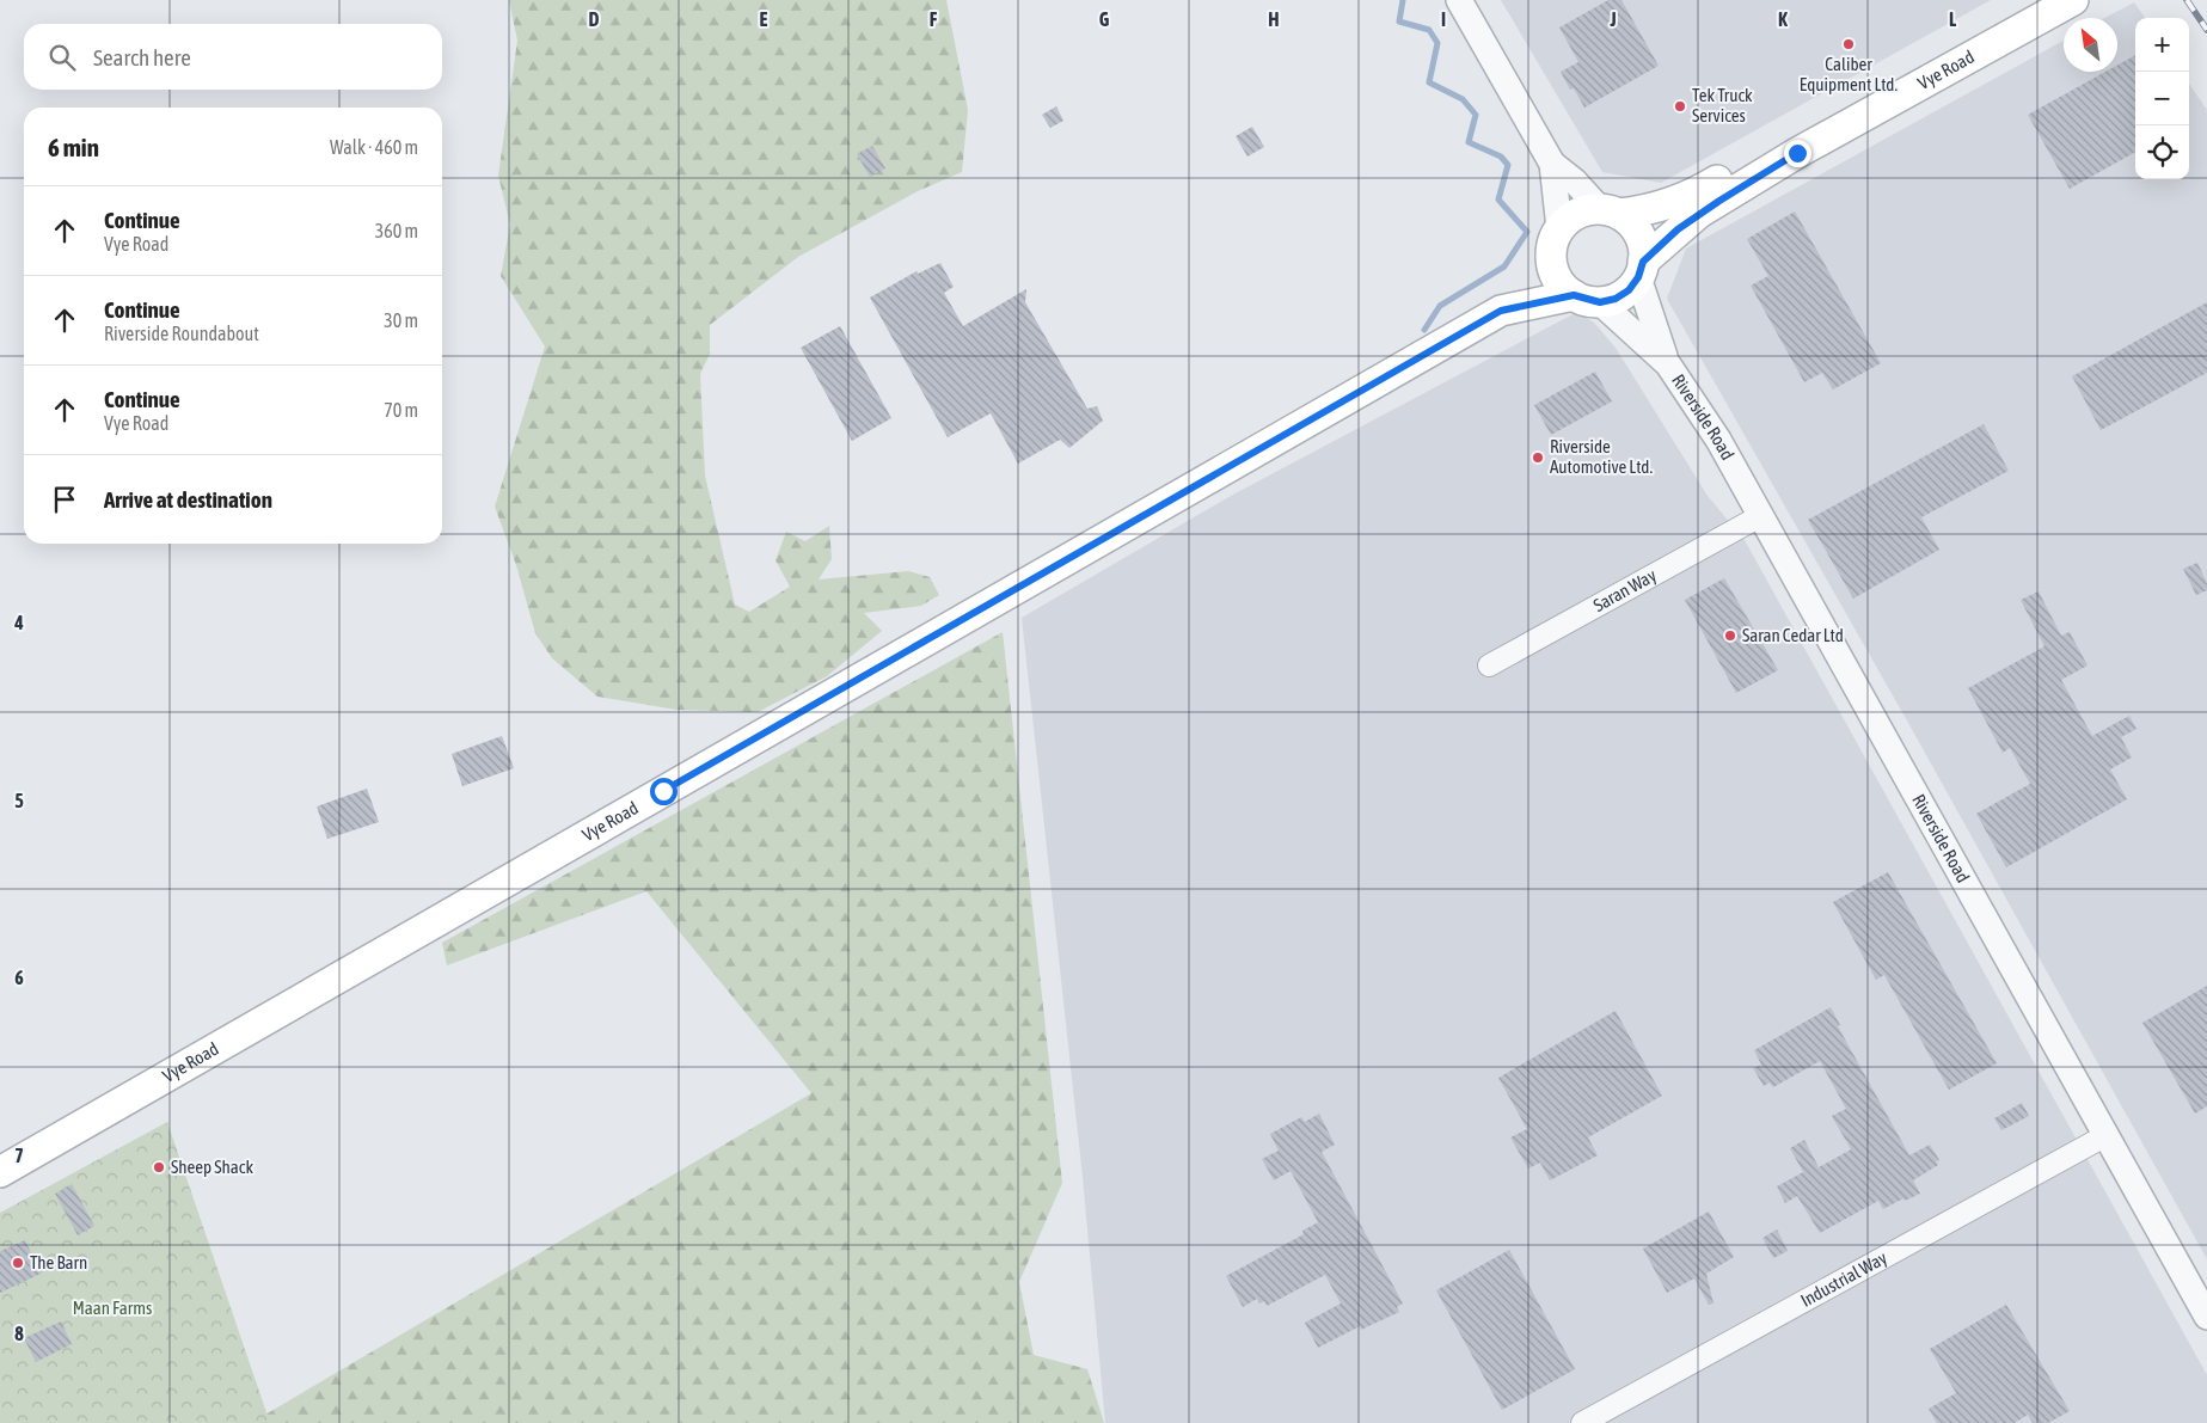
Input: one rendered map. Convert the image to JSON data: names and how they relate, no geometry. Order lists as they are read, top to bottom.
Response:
{
  "streets": {
    "main road": ["Vye Road"],
    "street": ["Riverside Road", "Saran Way", "Industrial Way"]
  },
  "crossings": [
    ["Vye Road", "Riverside Road"],
    ["Riverside Road", "Saran Way"],
    ["Riverside Road", "Industrial Way"]
  ],
  "parks": ["Maan Farms"],
  "places": [
    "Caliber Equipment Ltd.",
    "Tek Truck Services",
    "Riverside Automotive Ltd.",
    "Saran Cedar Ltd",
    "Sheep Shack",
    "The Barn"
  ],
  "north": "top left",
  "page": {
    "map_buttons": ["+", "−"],
    "search": "Search here",
    "heading": ["6 min", "Walk · 460 m"],
    "list": [
      ["Continue", "Vye Road", "360 m"],
      ["Continue", "Riverside Roundabout", "30 m"],
      ["Continue", "Vye Road", "70 m"],
      "Arrive at destination"
    ]
  },
  "grid": {
    "columns": [
      "D",
      "E",
      "F",
      "G",
      "H",
      "I",
      "J",
      "K",
      "L"
    ],
    "rows": [
      "4",
      "5",
      "6",
      "7",
      "8"
    ]
  }
}
